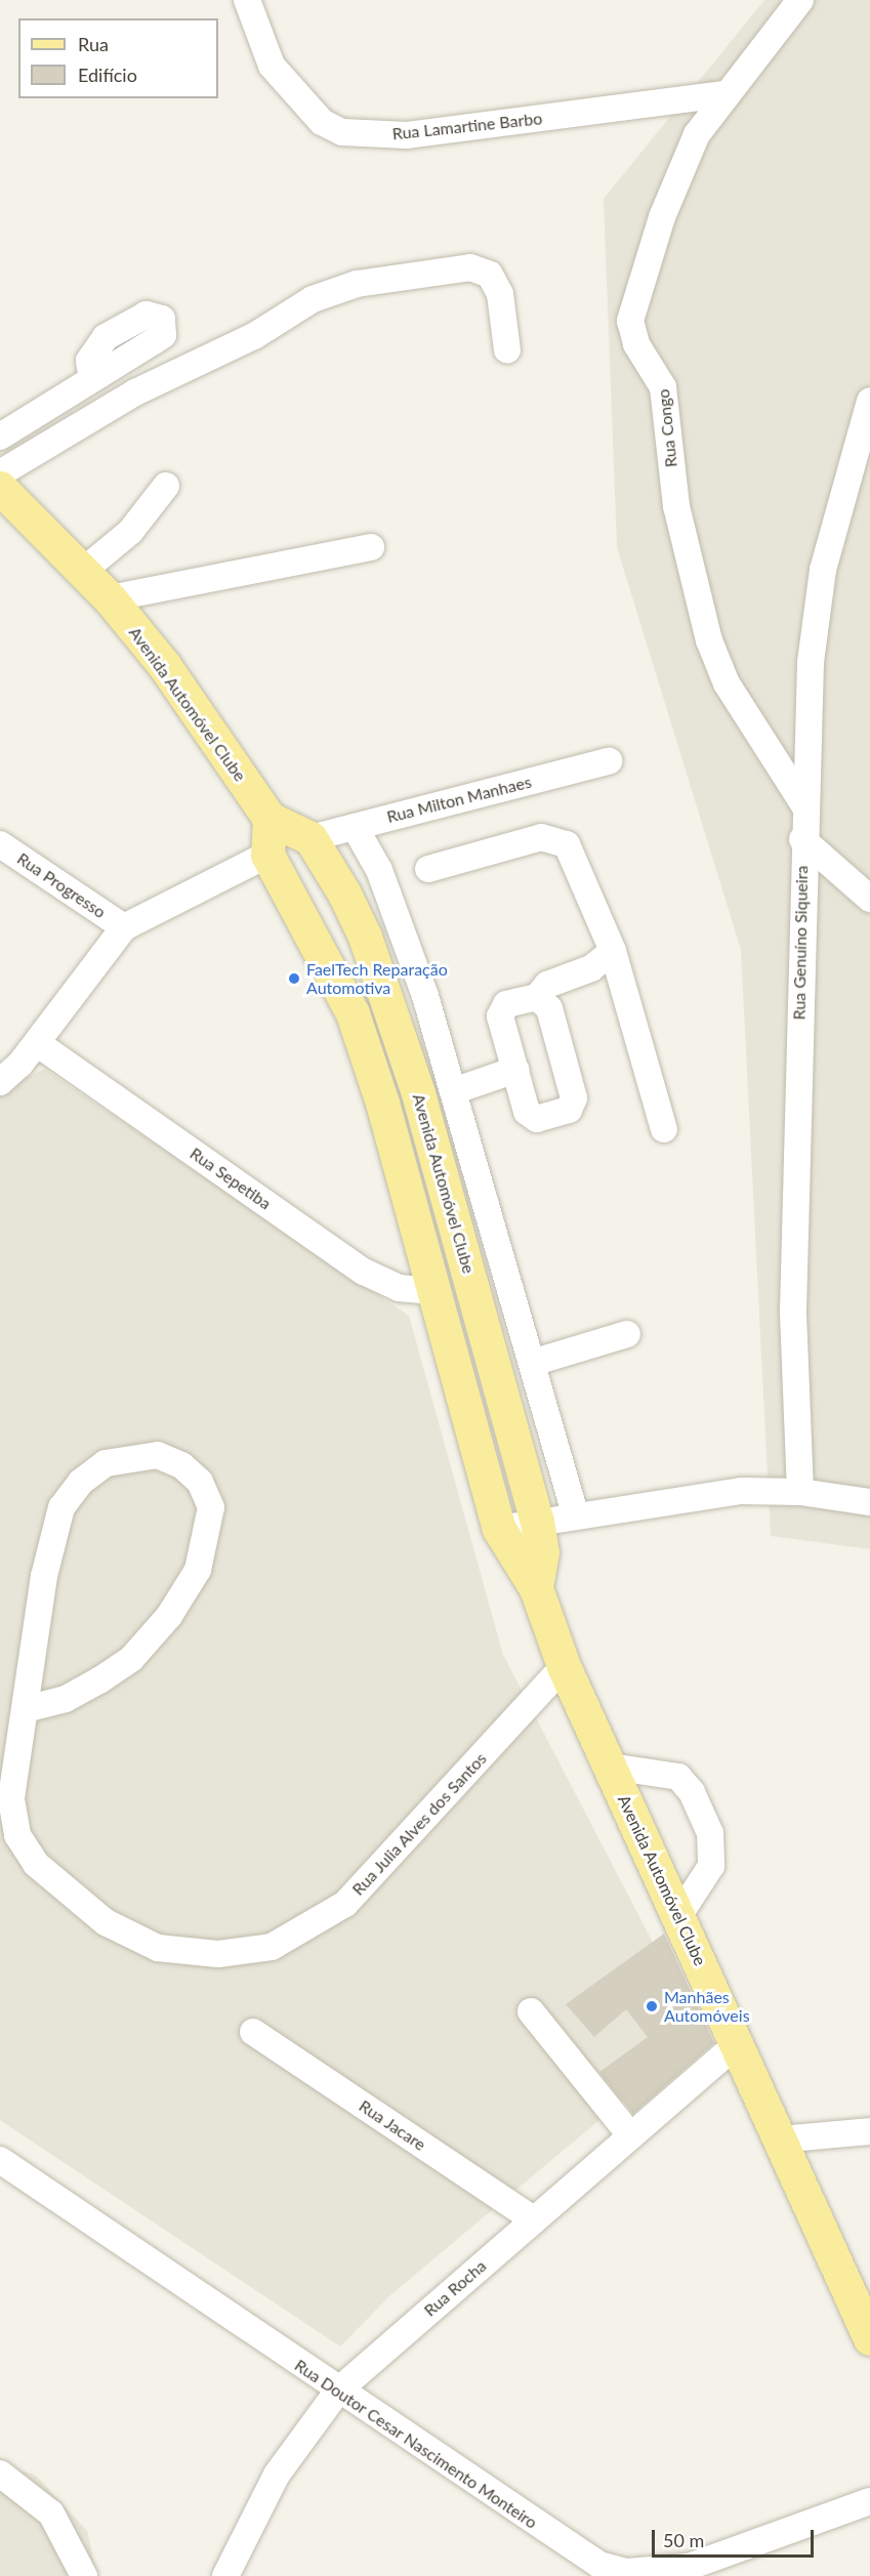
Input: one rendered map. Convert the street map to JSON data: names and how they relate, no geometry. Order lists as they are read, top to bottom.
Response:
{
  "streets": {
    "main road": ["Avenida Automóvel Clube"],
    "street": [
      "Rua Lamartine Barbo",
      "Rua Congo",
      "Rua Milton Manhaes",
      "Rua Progresso",
      "Rua Genuíno Siqueira",
      "Rua Sepetiba",
      "Rua Julia Alves dos Santos",
      "Rua Jacare",
      "Rua Rocha",
      "Rua Doutor Cesar Nascimento Monteiro"
    ]
  },
  "crossings": [
    ["Rua Lamartine Barbo", "Rua Congo"],
    ["Rua Congo", "Rua Genuíno Siqueira"],
    ["Avenida Automóvel Clube", "Rua Milton Manhaes"],
    ["Avenida Automóvel Clube", "Rua Sepetiba"],
    ["Avenida Automóvel Clube", "Rua Julia Alves dos Santos"],
    ["Avenida Automóvel Clube", "Rua Rocha"],
    ["Rua Jacare", "Rua Rocha"],
    ["Rua Rocha", "Rua Doutor Cesar Nascimento Monteiro"]
  ],
  "places": ["FaelTech Reparação Automotiva", "Manhães Automóveis"],
  "legend": ["Rua", "Edifício"],
  "scale_bar": "50 m"
}
